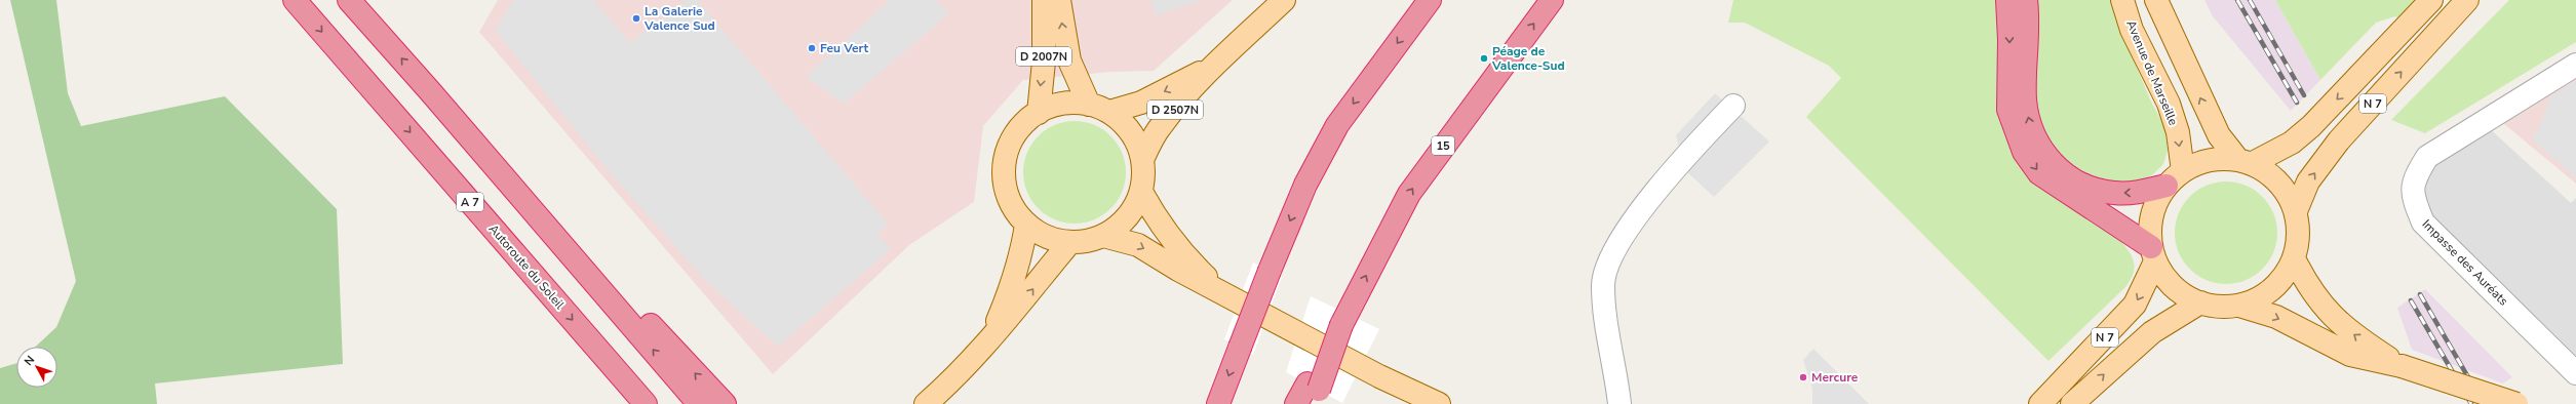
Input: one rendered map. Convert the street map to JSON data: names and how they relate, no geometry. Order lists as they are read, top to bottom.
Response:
{
  "streets": {
    "highway": ["15", "A 7", "Autoroute du Soleil"],
    "main road": [
      "D 2007N",
      "Avenue de Marseille",
      "N 7",
      "D 2507N"
    ],
    "street": ["Impasse des Auréats"]
  },
  "crossings": [
    ["D 2007N", "D 2507N"]
  ],
  "places": [
    "La Galerie Valence Sud",
    "Feu Vert",
    "Péage de Valence-Sud",
    "Mercure"
  ],
  "north": "top left"
}
